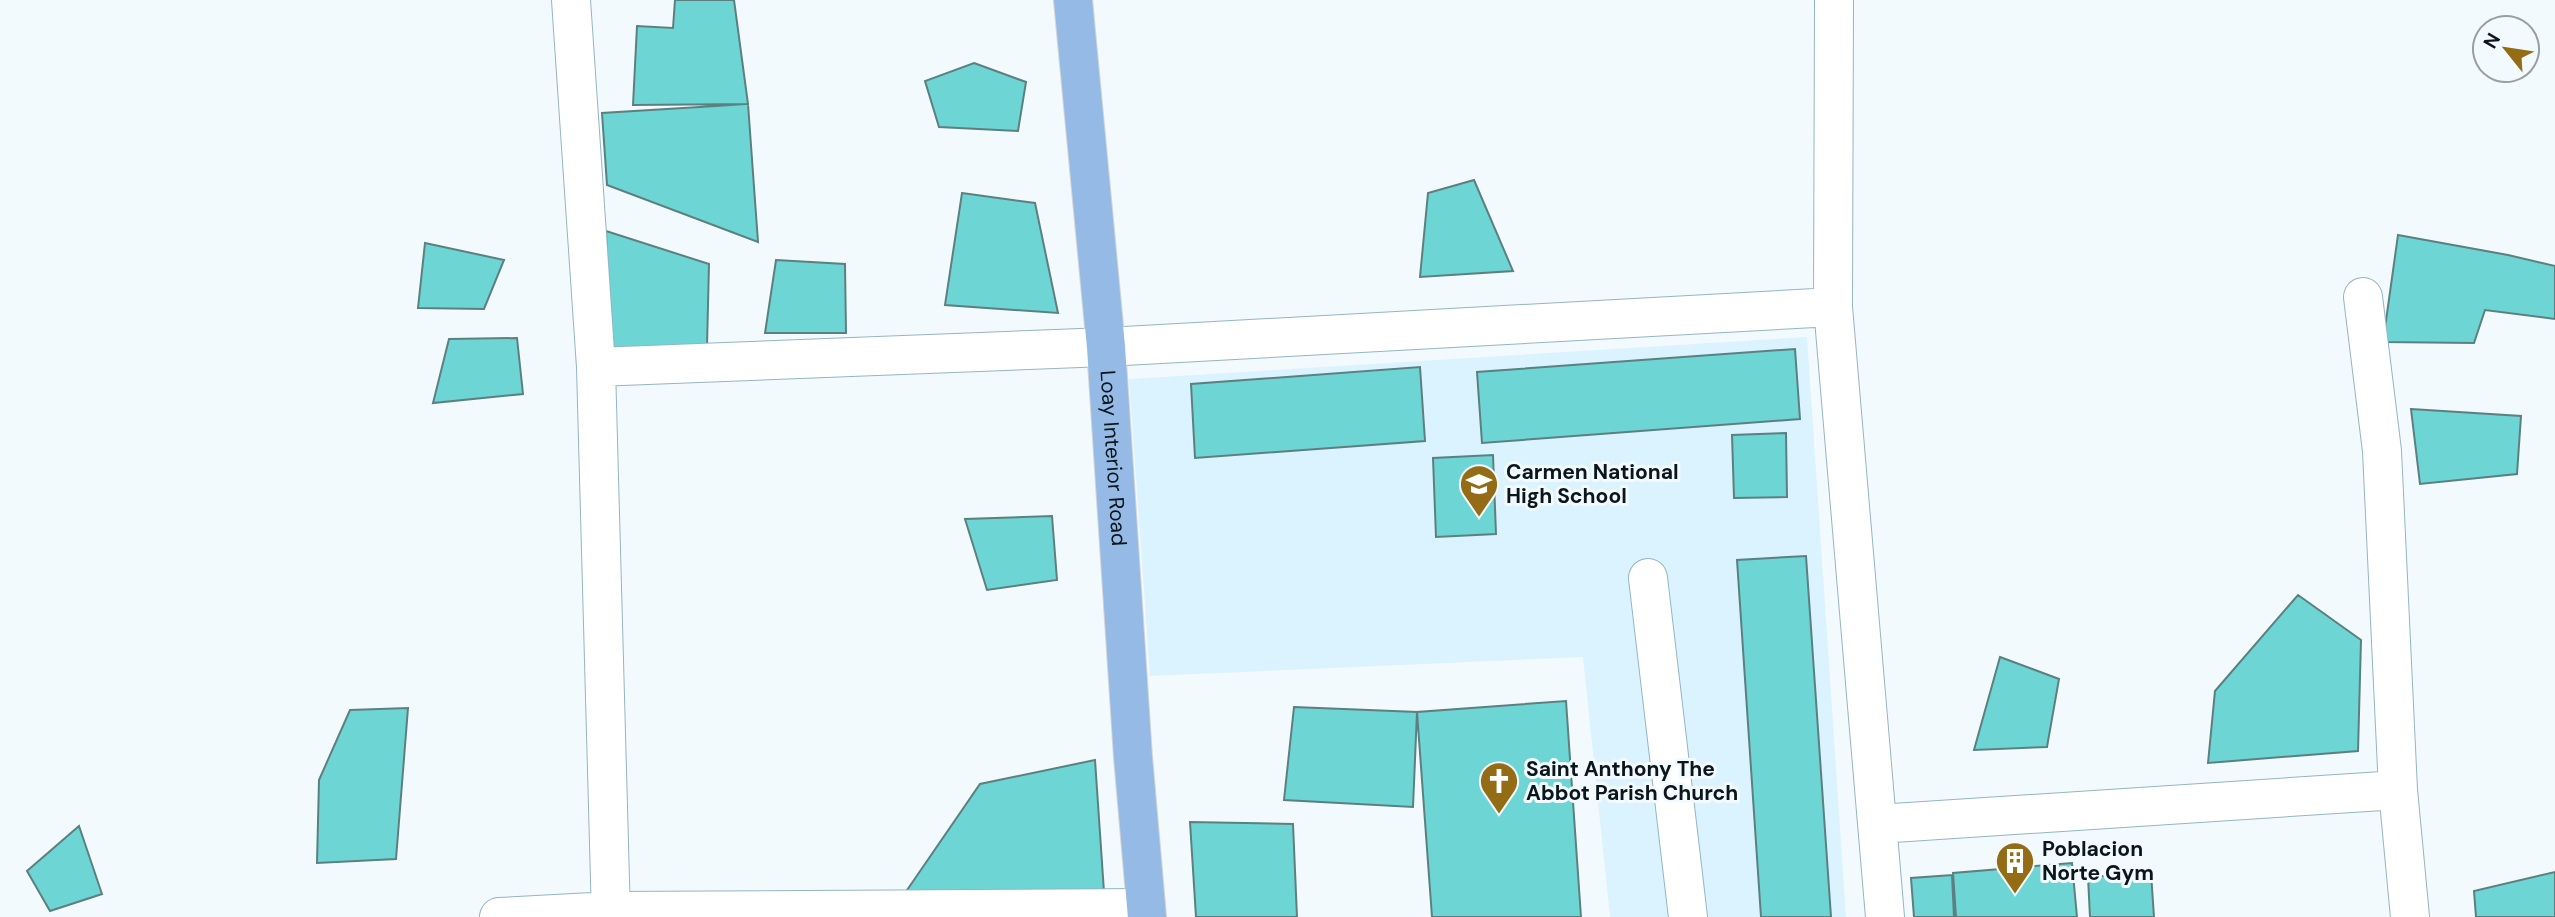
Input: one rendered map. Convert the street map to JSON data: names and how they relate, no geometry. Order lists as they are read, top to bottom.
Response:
{
  "streets": {
    "main road": ["Loay Interior Road"]
  },
  "places": {
    "school or university": ["Carmen National High School"],
    "church": ["Saint Anthony The Abbot Parish Church"],
    "building": ["Poblacion Norte Gym"]
  },
  "north": "top left"
}
